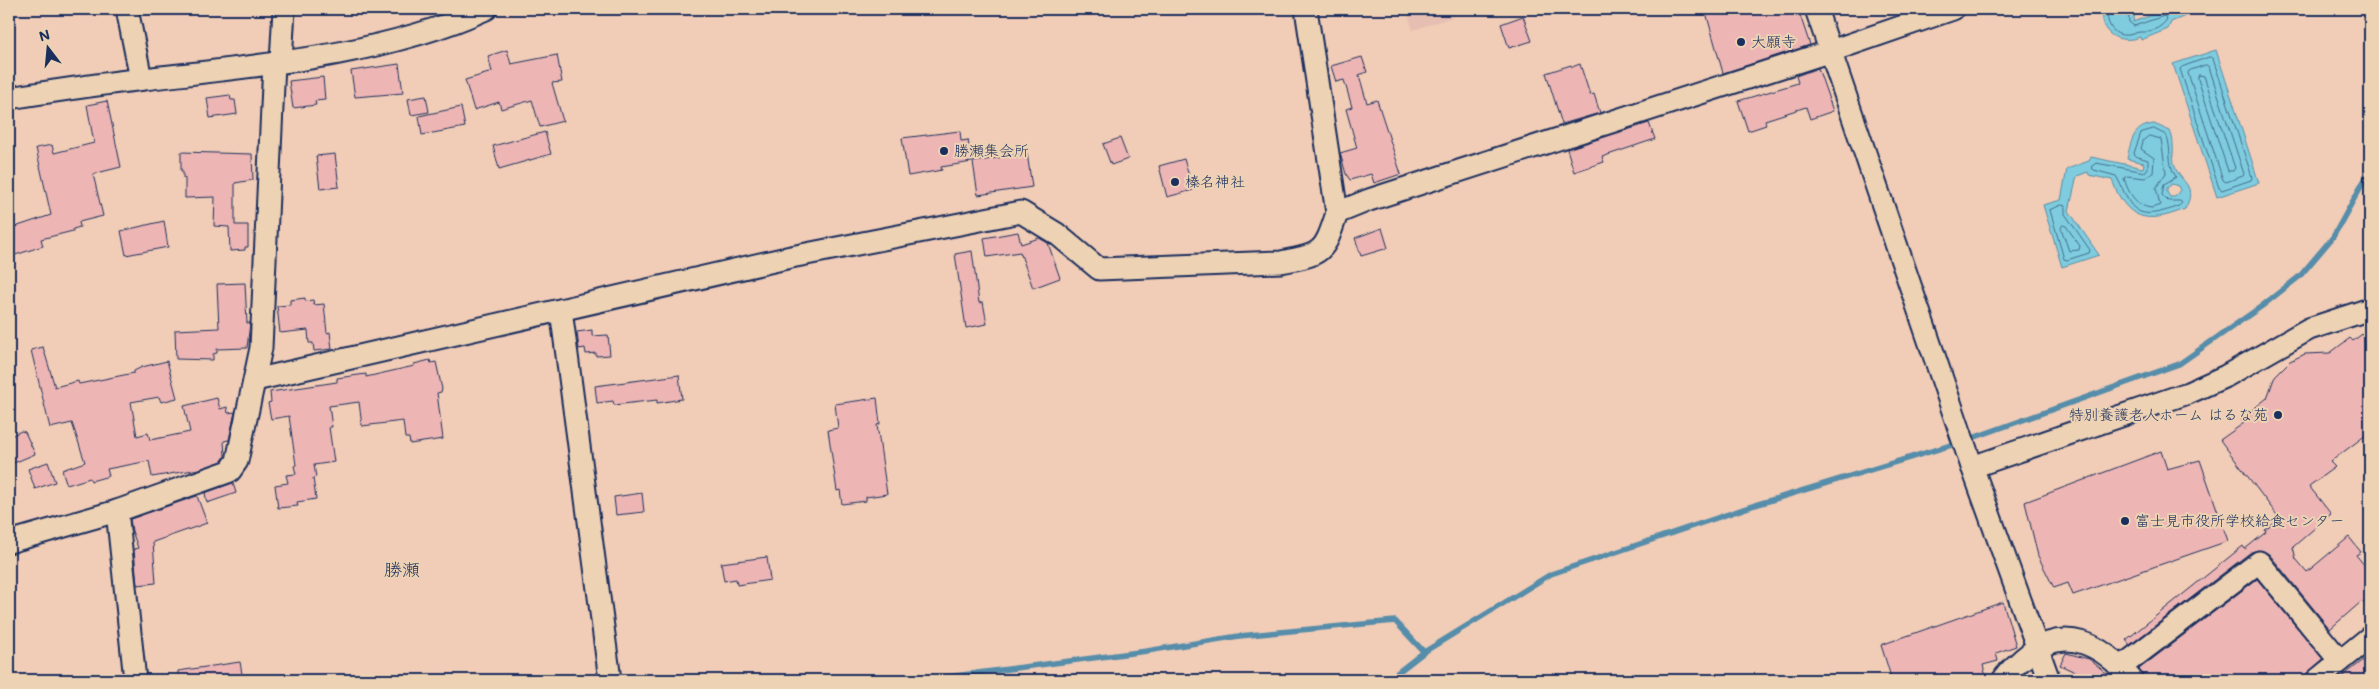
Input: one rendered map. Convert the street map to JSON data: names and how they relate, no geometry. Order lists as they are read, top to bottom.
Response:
{
  "districts": ["勝瀬"],
  "places": [
    "大願寺",
    "勝瀬集会所",
    "榛名神社",
    "特別養護老人ホーム はるな苑",
    "富士見市役所学校給食センター"
  ],
  "north": "top"
}
